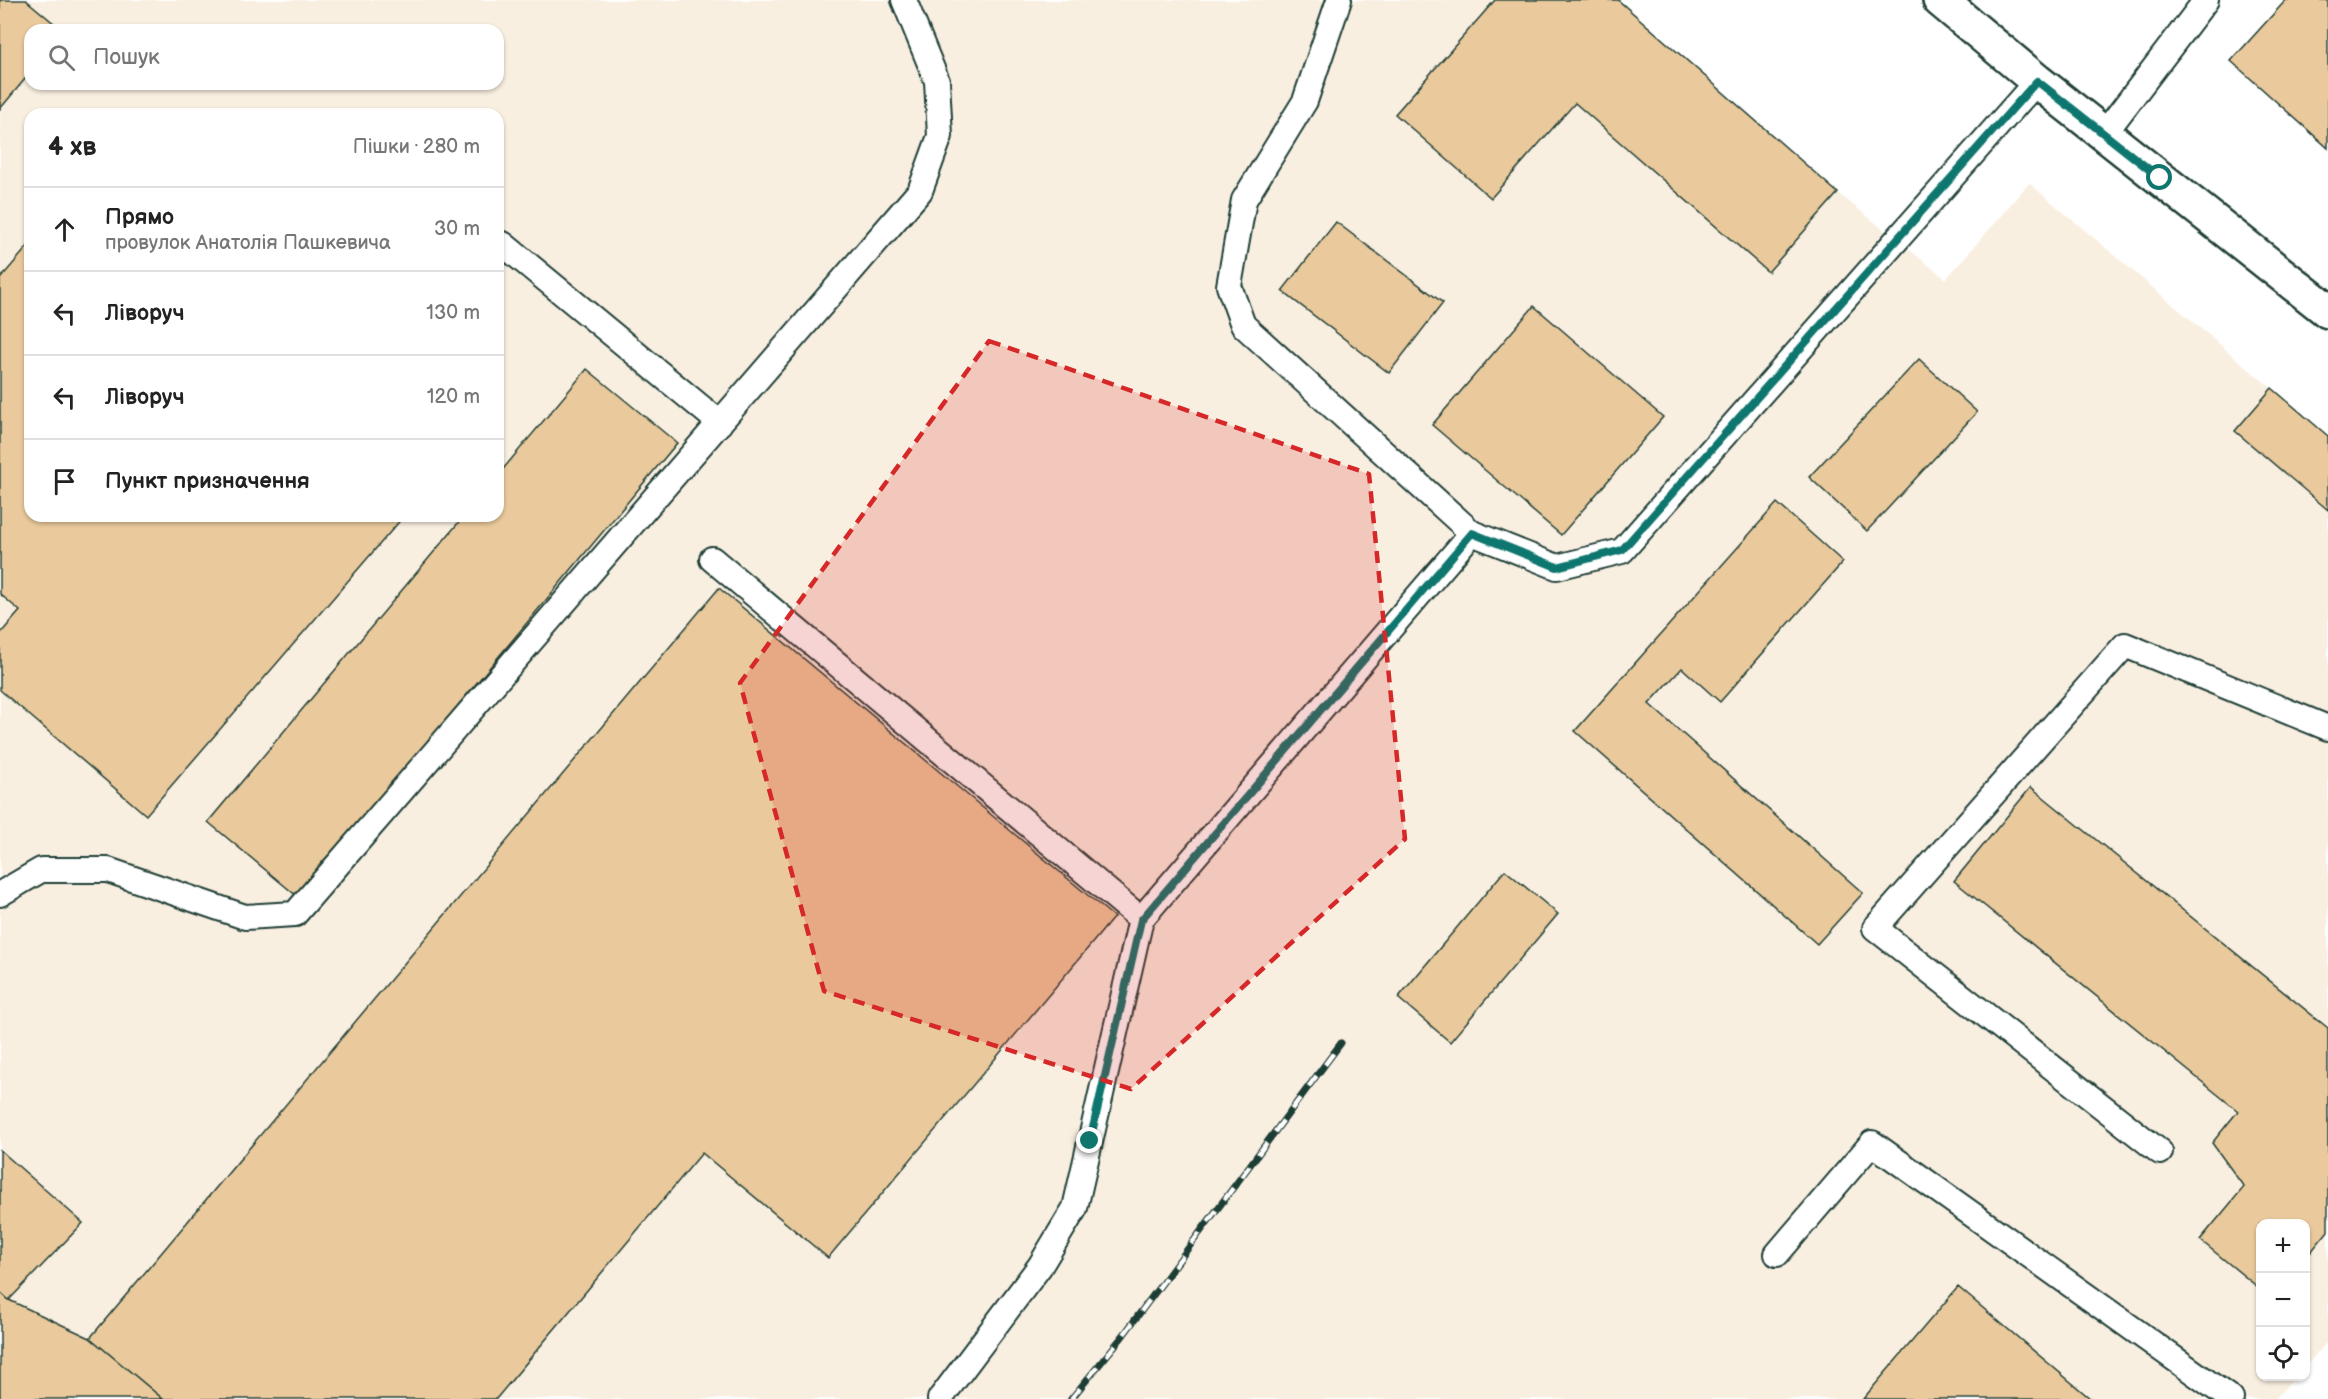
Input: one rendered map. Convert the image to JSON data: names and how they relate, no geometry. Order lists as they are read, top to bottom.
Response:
{
  "page": {
    "search": "Пошук",
    "heading": ["4 хв", "Пішки · 280 m"],
    "list": [
      ["Прямо", "провулок Анатолія Пашкевича", "30 m"],
      ["Ліворуч", "130 m"],
      ["Ліворуч", "120 m"],
      "Пункт призначення"
    ],
    "map_buttons": ["+", "−"]
  }
}
